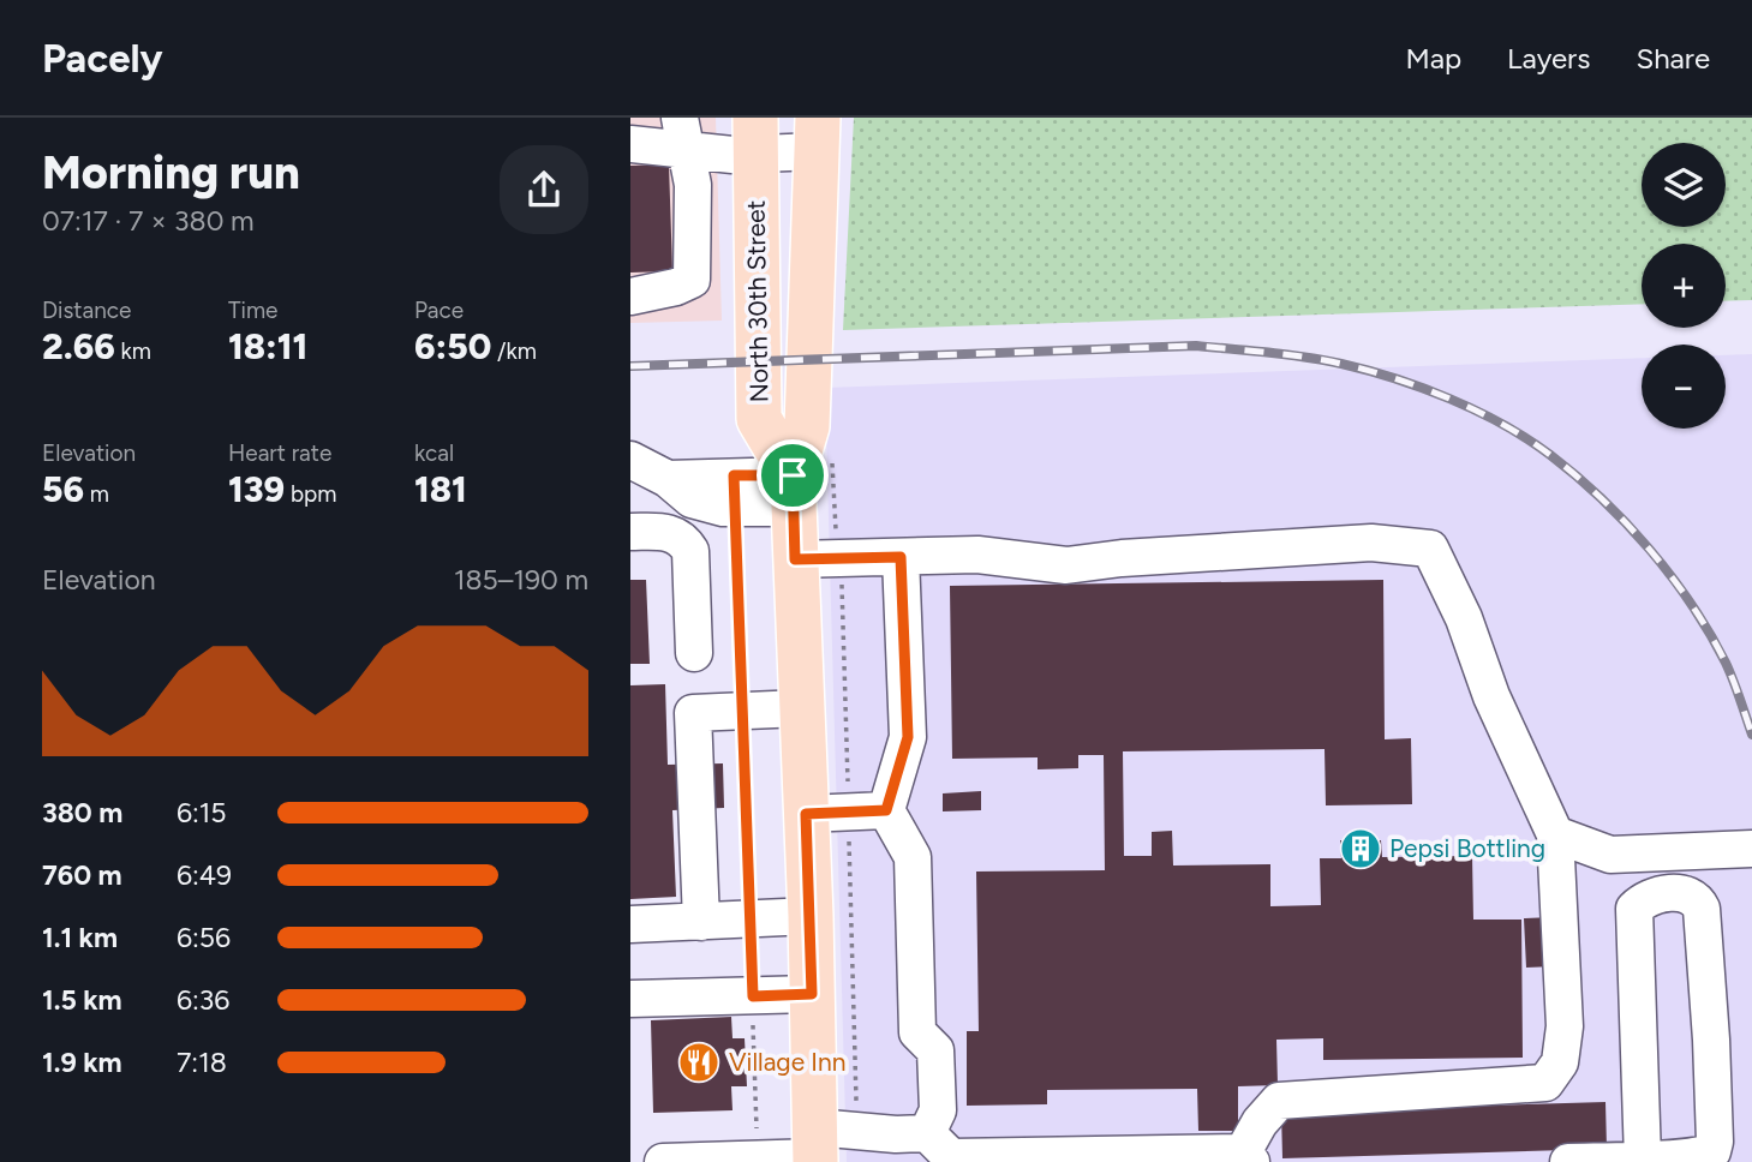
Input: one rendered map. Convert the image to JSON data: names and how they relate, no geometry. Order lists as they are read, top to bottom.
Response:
{
  "streets": {
    "main road": ["North 30th Street"]
  },
  "places": {
    "building": ["Pepsi Bottling"],
    "restaurant": ["Village Inn"]
  },
  "page": {
    "header": "Pacely",
    "nav": ["Map", "Layers", "Share"],
    "heading": ["Morning run", "07:17 · 7 × 380 m"],
    "map_buttons": ["+", "−"],
    "stats": [
      ["Distance", "2.66 km"],
      ["Time", "18:11"],
      ["Pace", "6:50 /km"],
      ["Elevation", "56 m"],
      ["Heart rate", "139 bpm"],
      ["kcal", "181"]
    ],
    "chart": ["Elevation", "185–190 m"],
    "list": [
      {
        "name": "380 m",
        "note": "6:15"
      },
      {
        "name": "760 m",
        "note": "6:49"
      },
      {
        "name": "1.1 km",
        "note": "6:56"
      },
      {
        "name": "1.5 km",
        "note": "6:36"
      },
      {
        "name": "1.9 km",
        "note": "7:18"
      }
    ]
  }
}
